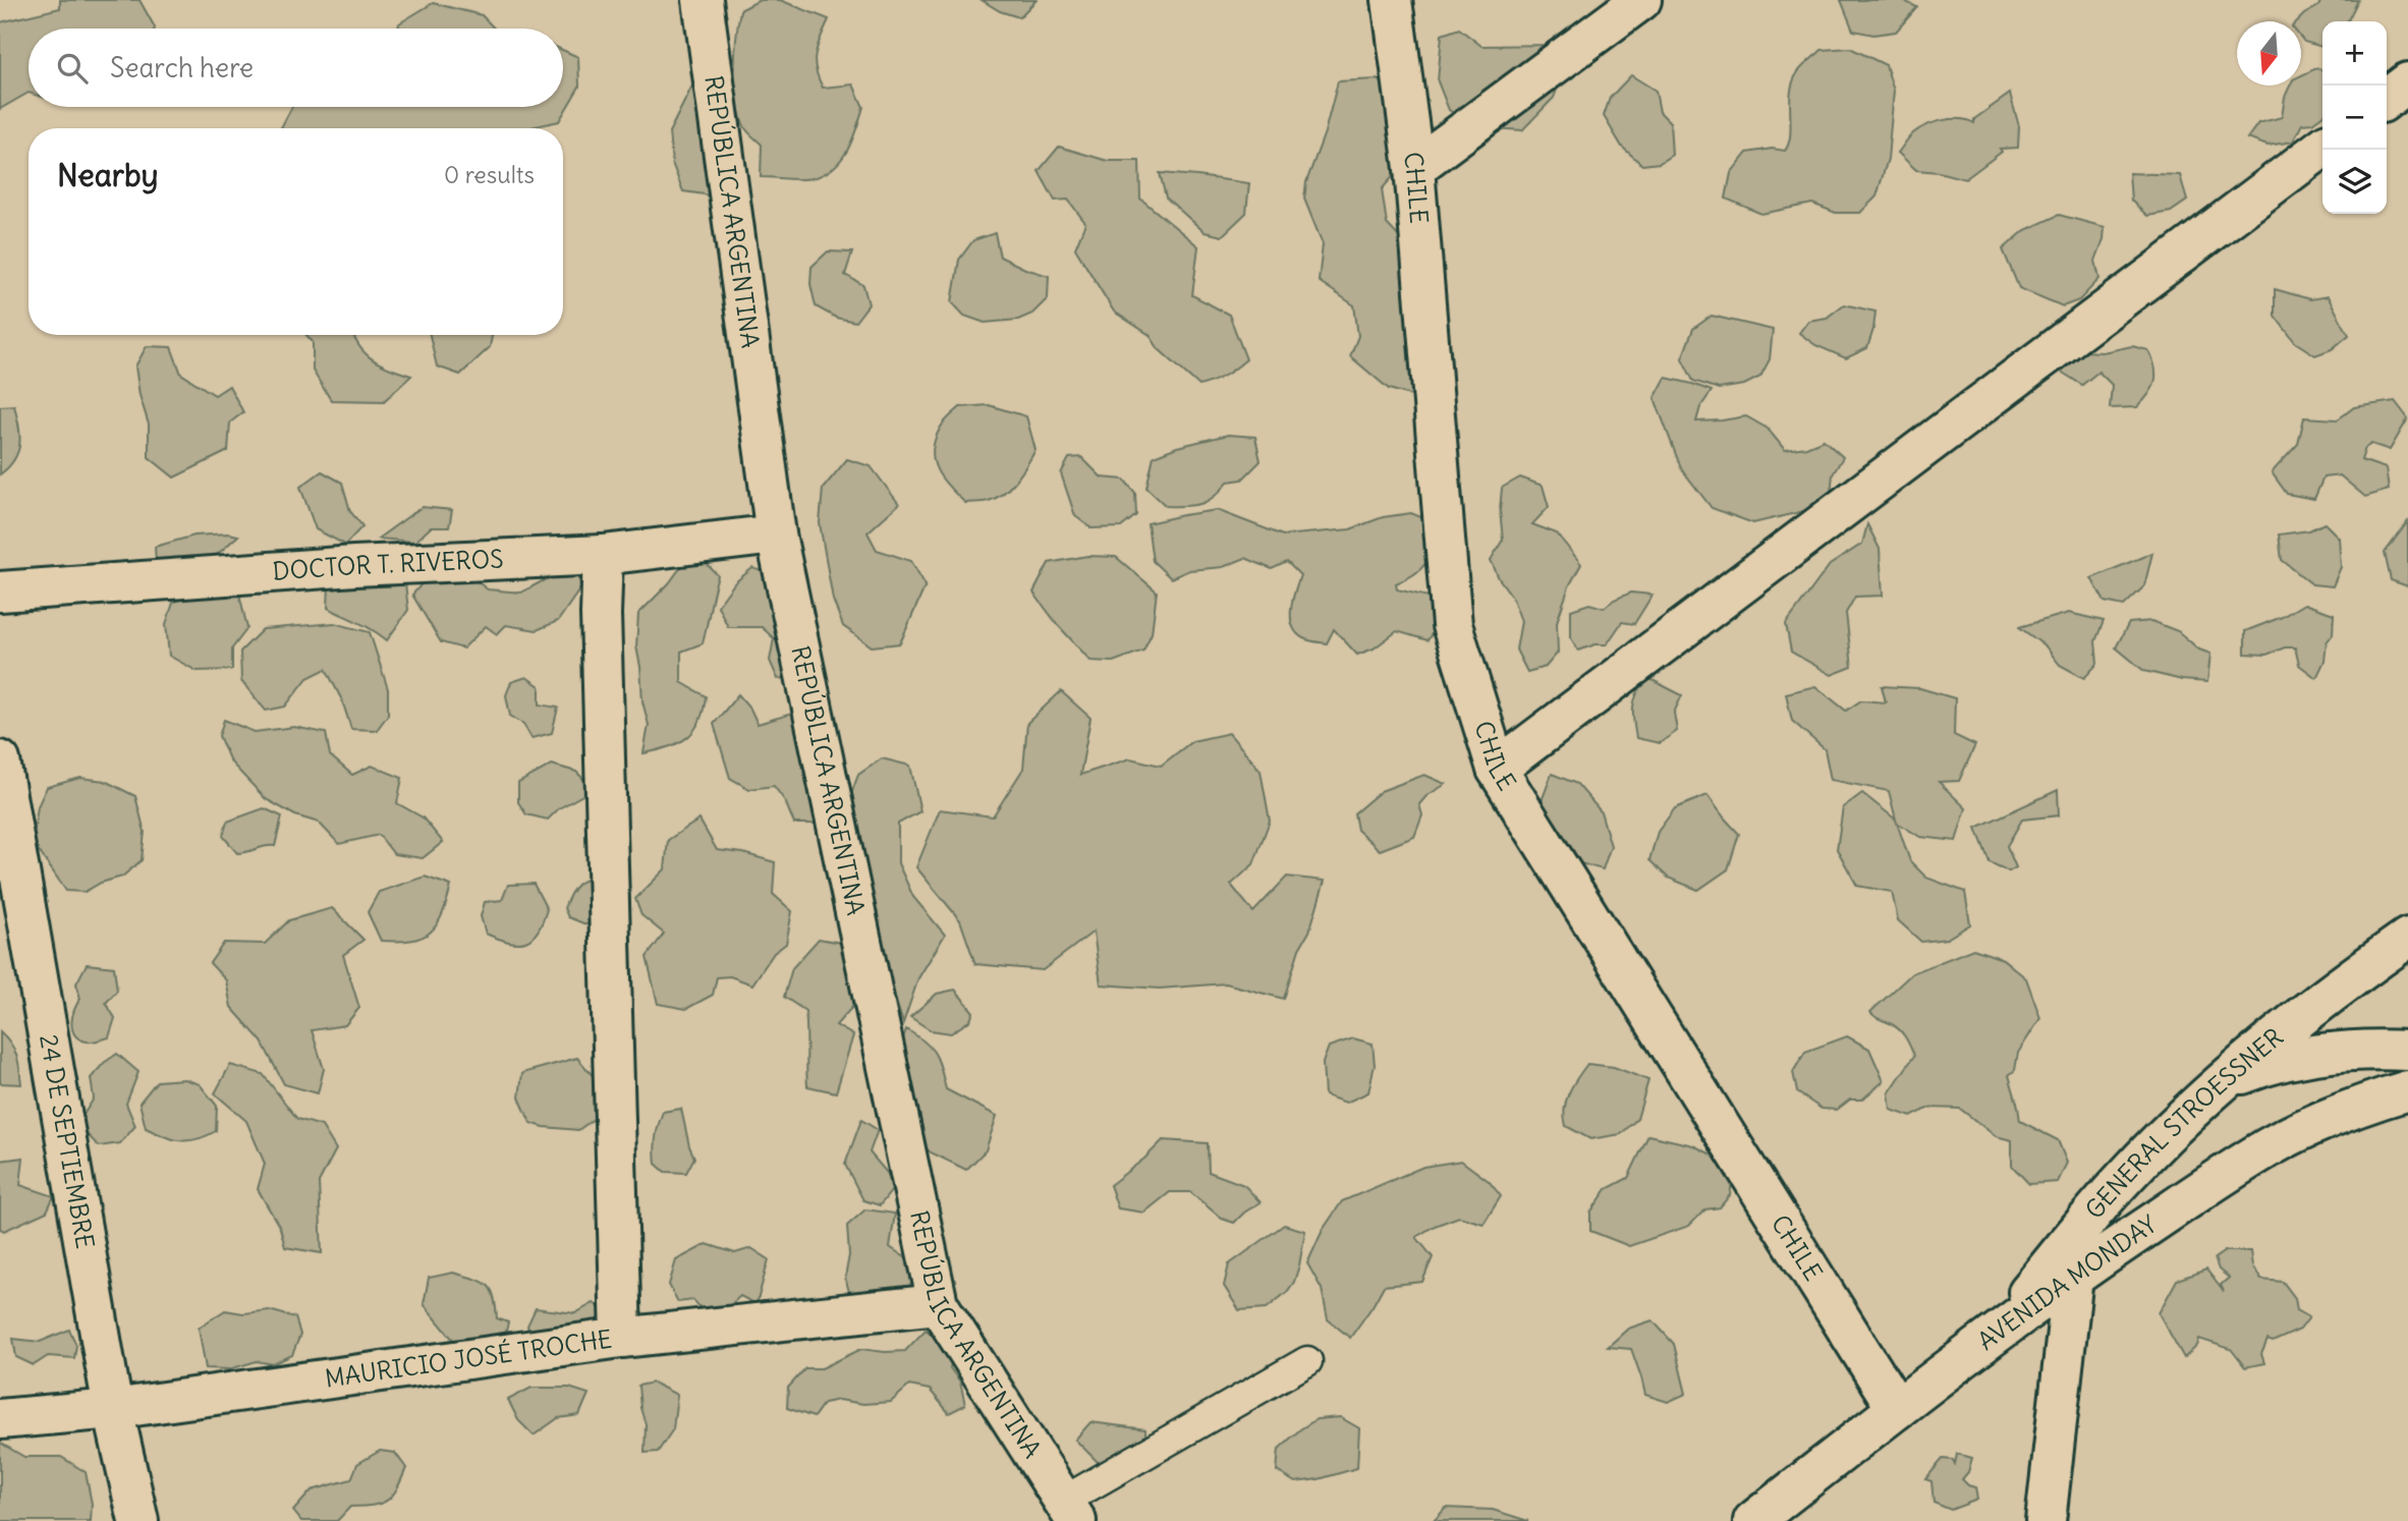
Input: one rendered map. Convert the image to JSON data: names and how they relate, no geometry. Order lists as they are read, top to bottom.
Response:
{
  "streets": {
    "street": [
      "CHILE",
      "REPÚBLICA ARGENTINA",
      "DOCTOR T. RIVEROS",
      "GENERAL STROESSNER",
      "24 DE SEPTIEMBRE",
      "AVENIDA MONDAY",
      "MAURICIO JOSÉ TROCHE"
    ]
  },
  "crossings": [
    ["CHILE", "AVENIDA MONDAY"],
    ["REPÚBLICA ARGENTINA", "DOCTOR T. RIVEROS"],
    ["REPÚBLICA ARGENTINA", "MAURICIO JOSÉ TROCHE"],
    ["GENERAL STROESSNER", "AVENIDA MONDAY"],
    ["24 DE SEPTIEMBRE", "MAURICIO JOSÉ TROCHE"]
  ],
  "north": "bottom",
  "page": {
    "map_buttons": ["+", "−"],
    "search": "Search here",
    "heading": ["Nearby", "0 results"]
  }
}
